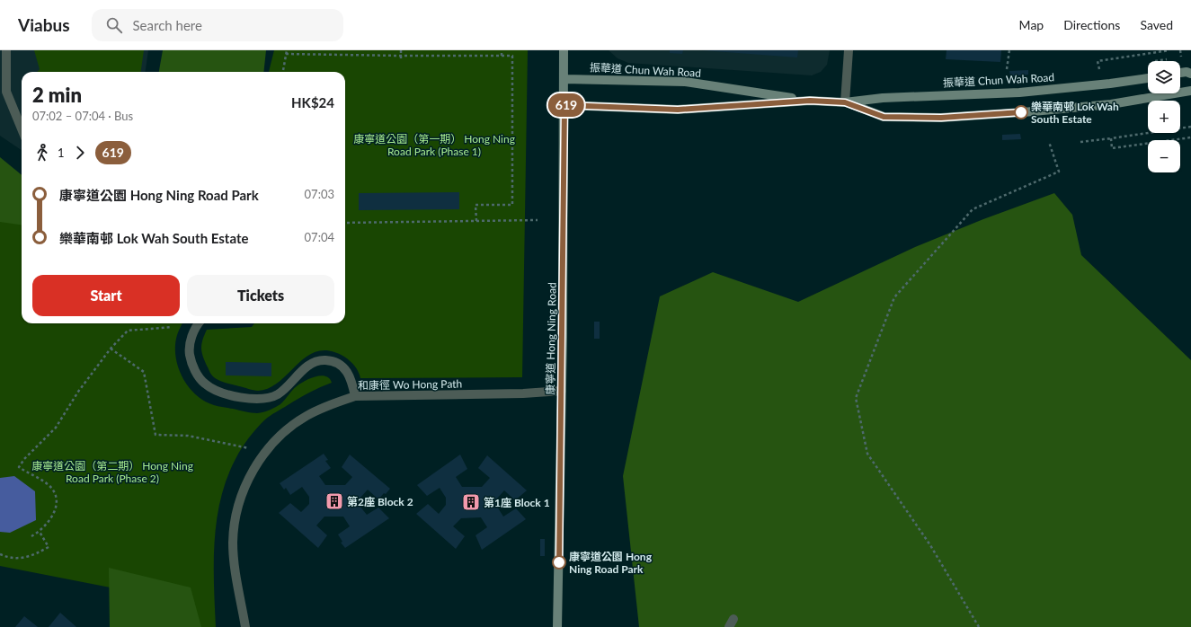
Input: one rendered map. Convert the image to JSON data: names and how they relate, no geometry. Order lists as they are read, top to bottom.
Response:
{
  "streets": {
    "main road": ["振華道 Chun Wah Road", "康寧道 Hong Ning Road"],
    "street": ["和康徑 Wo Hong Path"]
  },
  "crossings": [
    ["振華道 Chun Wah Road", "康寧道 Hong Ning Road"],
    ["康寧道 Hong Ning Road", "和康徑 Wo Hong Path"]
  ],
  "parks": ["康寧道公園（第一期） Hong Ning Road Park (Phase 1)", "康寧道公園（第二期） Hong Ning Road Park (Phase 2)"],
  "places": {
    "other": ["樂華南邨 Lok Wah South Estate", "康寧道公園 Hong Ning Road Park"],
    "building": ["第2座 Block 2", "第1座 Block 1"]
  },
  "lines": ["bus line 619"],
  "page": {
    "header": "Viabus",
    "search": "Search here",
    "nav": ["Map", "Directions", "Saved"],
    "on_map": "619",
    "map_buttons": ["+", "−"],
    "heading": ["2 min", "07:02 – 07:04 · Bus", "HK$24"],
    "legs": ["1", "619"],
    "list": [
      {
        "name": "康寧道公園 Hong Ning Road Park",
        "value": "07:03"
      },
      {
        "name": "樂華南邨 Lok Wah South Estate",
        "value": "07:04"
      }
    ],
    "buttons": ["Start", "Tickets"]
  }
}
